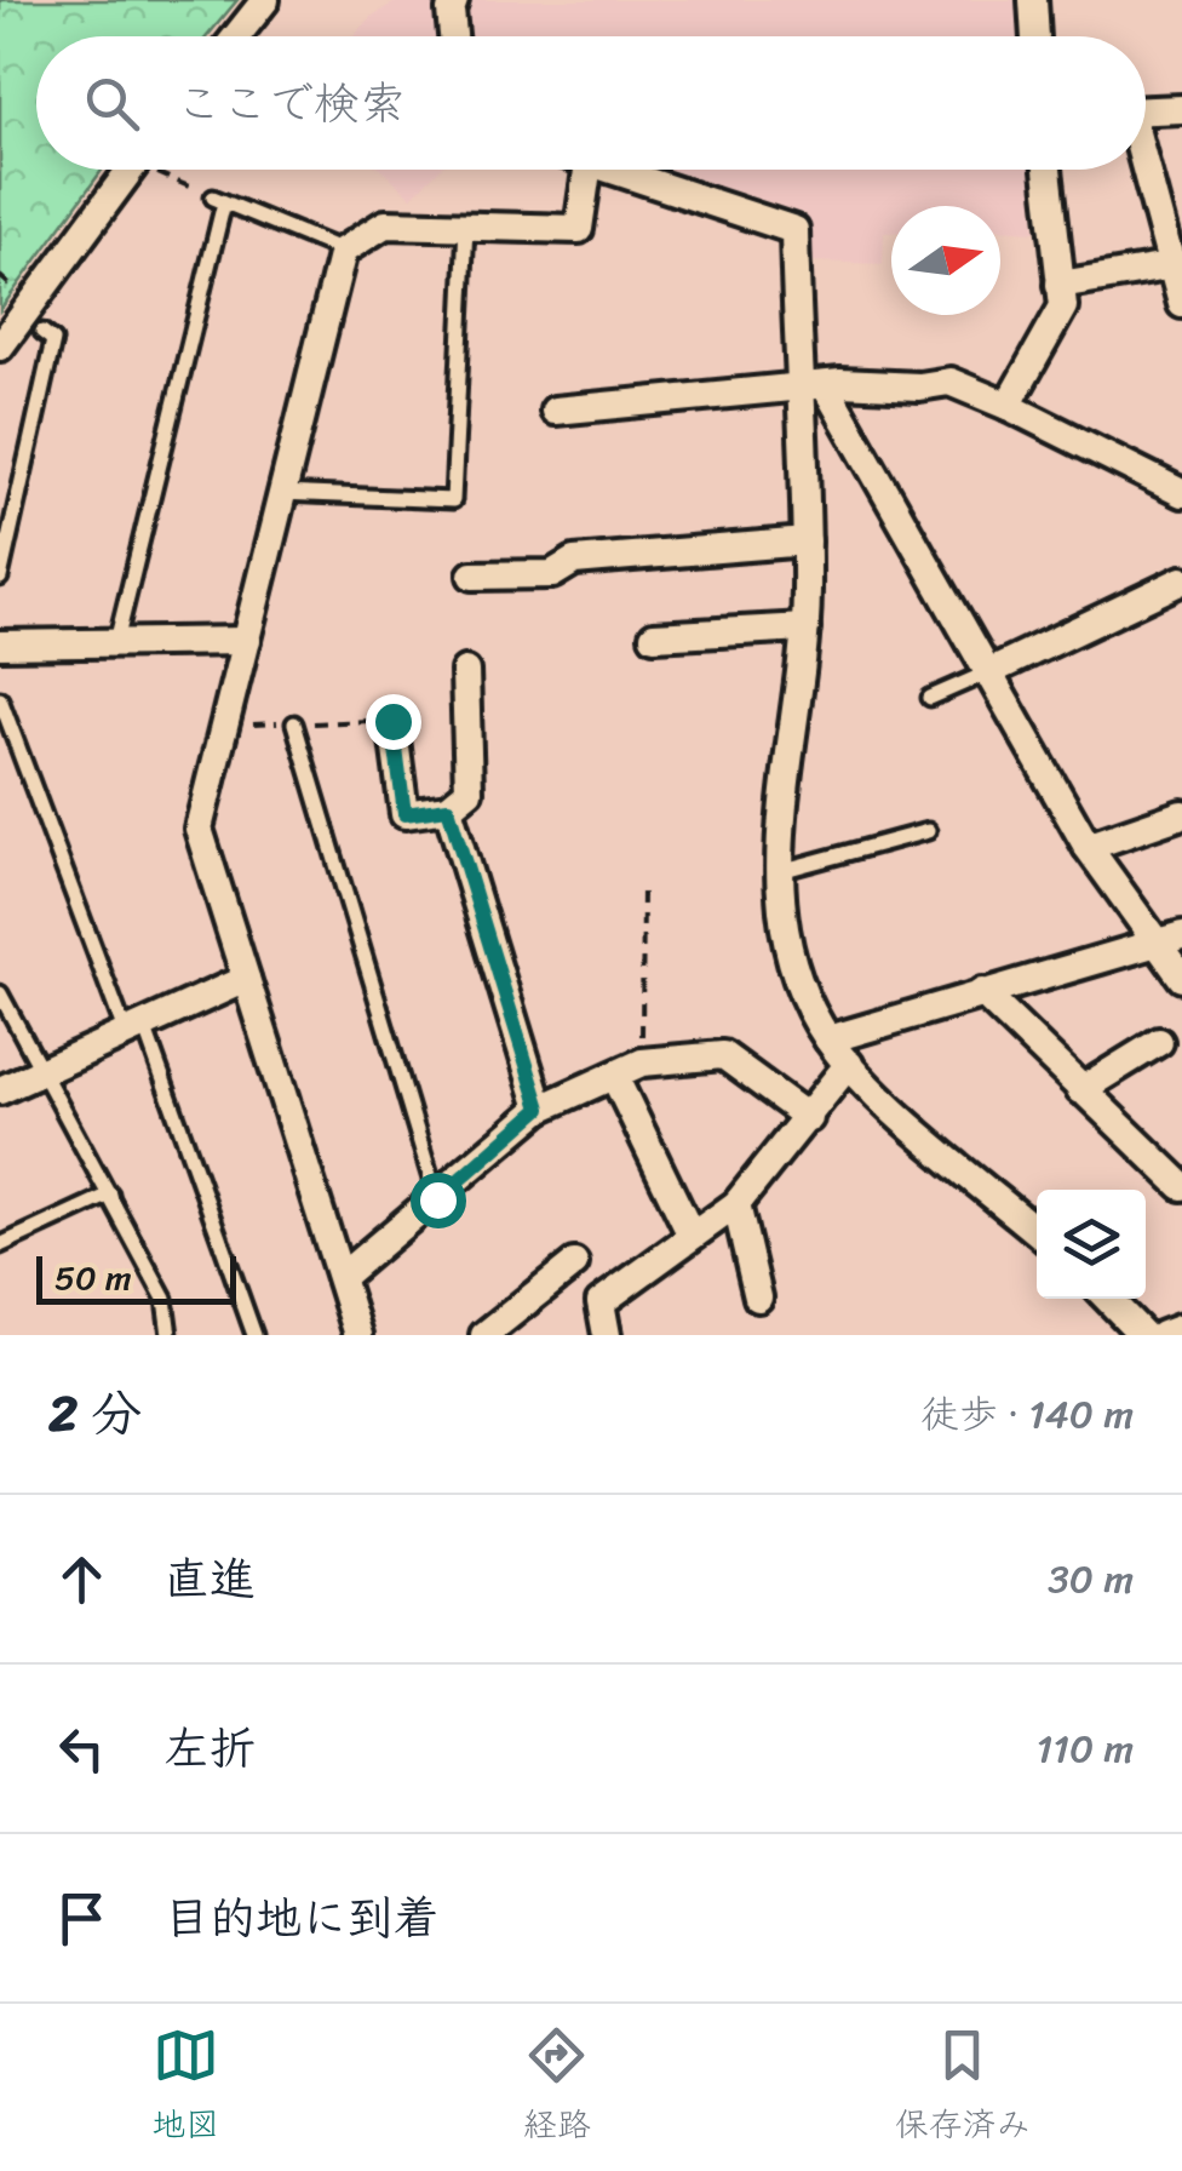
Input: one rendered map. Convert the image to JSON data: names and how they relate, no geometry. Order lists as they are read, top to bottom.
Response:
{
  "scale_bar": "50 m",
  "north": "right",
  "page": {
    "search": "ここで検索",
    "scale": "50 m",
    "heading": ["2 分", "徒歩 · 140 m"],
    "list": [
      ["直進", "30 m"],
      ["左折", "110 m"],
      "目的地に到着"
    ],
    "nav": ["地図", "経路", "保存済み"]
  }
}
